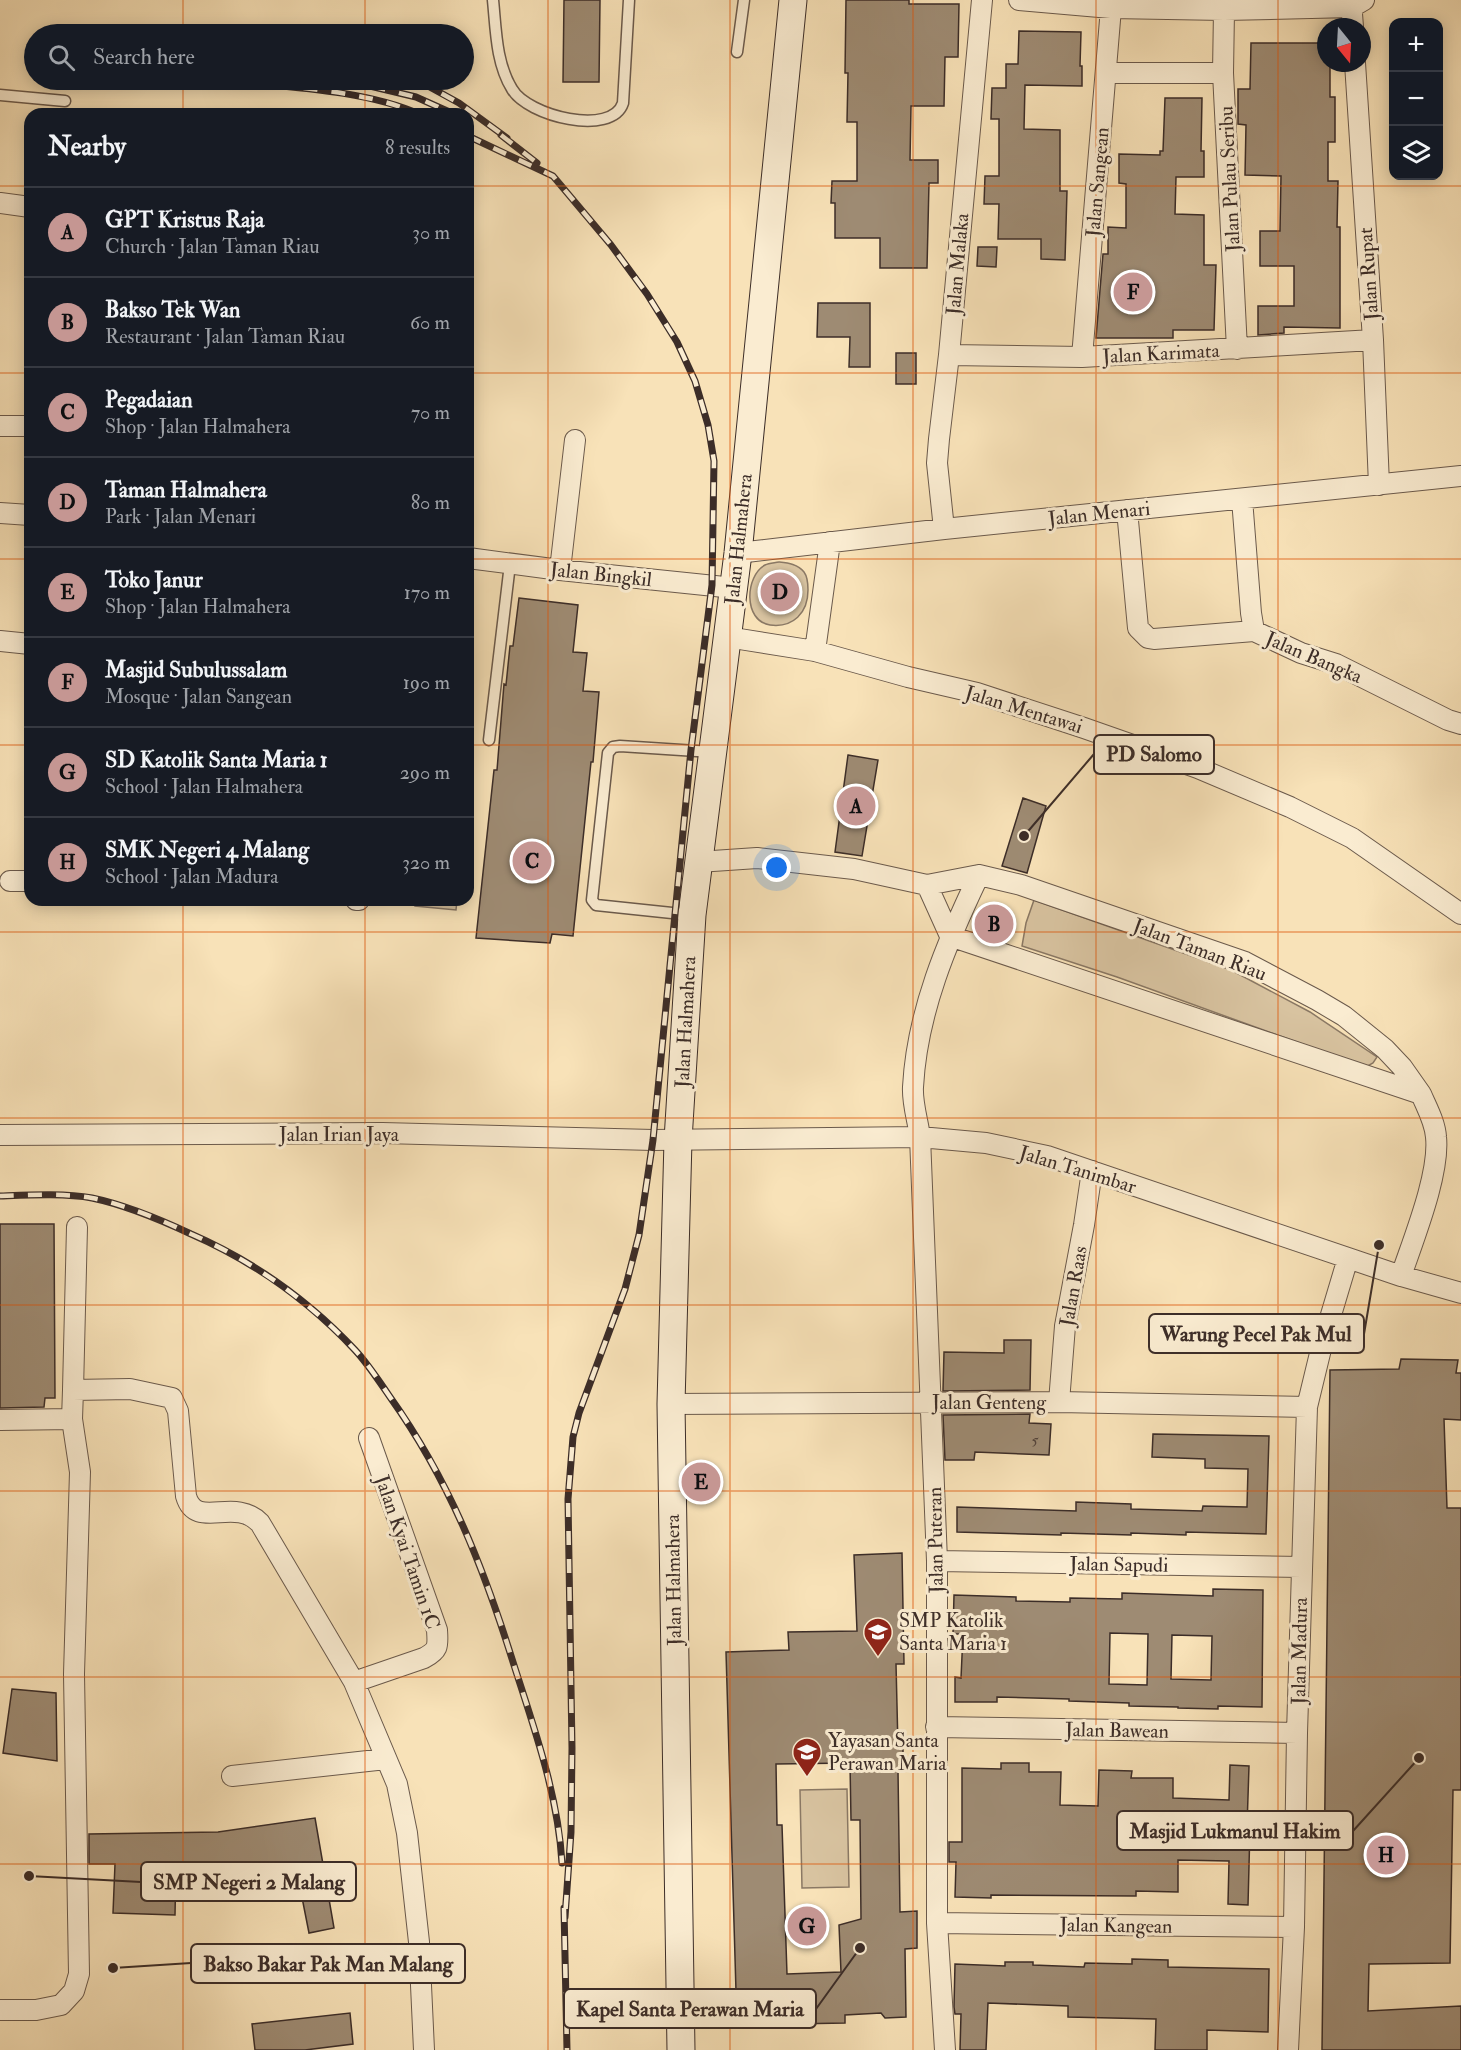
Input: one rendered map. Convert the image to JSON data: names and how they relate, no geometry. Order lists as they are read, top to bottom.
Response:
{
  "streets": {
    "street": [
      "Jalan Pulau Seribu",
      "Jalan Sangean",
      "Jalan Malaka",
      "Jalan Rupat",
      "Jalan Karimata",
      "Jalan Menari",
      "Jalan Halmahera",
      "Jalan Bingkil",
      "Jalan Bangka",
      "Jalan Mentawai",
      "Jalan Taman Riau",
      "Jalan Irian Jaya",
      "Jalan Tanimbar",
      "Jalan Raas",
      "Jalan Genteng",
      "Jalan Puteran",
      "Jalan Kyai Tamin 1C",
      "Jalan Sapudi",
      "Jalan Madura",
      "Jalan Bawean",
      "Jalan Kangean"
    ]
  },
  "crossings": [
    ["Jalan Pulau Seribu", "Jalan Karimata"],
    ["Jalan Sangean", "Jalan Karimata"],
    ["Jalan Malaka", "Jalan Karimata"],
    ["Jalan Malaka", "Jalan Menari"],
    ["Jalan Rupat", "Jalan Karimata"],
    ["Jalan Rupat", "Jalan Menari"],
    ["Jalan Menari", "Jalan Halmahera"],
    ["Jalan Menari", "Jalan Bangka"],
    ["Jalan Halmahera", "Jalan Bingkil"],
    ["Jalan Halmahera", "Jalan Mentawai"],
    ["Jalan Halmahera", "Jalan Taman Riau"],
    ["Jalan Halmahera", "Jalan Irian Jaya"],
    ["Jalan Halmahera", "Jalan Tanimbar"],
    ["Jalan Halmahera", "Jalan Genteng"],
    ["Jalan Taman Riau", "Jalan Tanimbar"],
    ["Jalan Irian Jaya", "Jalan Tanimbar"],
    ["Jalan Tanimbar", "Jalan Raas"],
    ["Jalan Tanimbar", "Jalan Puteran"],
    ["Jalan Tanimbar", "Jalan Madura"],
    ["Jalan Raas", "Jalan Genteng"],
    ["Jalan Genteng", "Jalan Puteran"],
    ["Jalan Genteng", "Jalan Madura"],
    ["Jalan Puteran", "Jalan Sapudi"],
    ["Jalan Puteran", "Jalan Bawean"],
    ["Jalan Puteran", "Jalan Kangean"],
    ["Jalan Sapudi", "Jalan Madura"],
    ["Jalan Madura", "Jalan Bawean"],
    ["Jalan Madura", "Jalan Kangean"]
  ],
  "places": {
    "other": [
      "PD Salomo",
      "Warung Pecel Pak Mul",
      "Masjid Lukmanul Hakim",
      "SMP Negeri 2 Malang",
      "Kapel Santa Perawan Maria",
      "Bakso Bakar Pak Man Malang"
    ],
    "school or university": ["SMP Katolik Santa Maria 1", "Yayasan Santa Perawan Maria"]
  },
  "house_numbers": ["5"],
  "north": "bottom",
  "page": {
    "map_buttons": ["+", "−"],
    "search": "Search here",
    "heading": ["Nearby", "8 results"],
    "list": [
      {
        "mark": "A",
        "name": "GPT Kristus Raja",
        "note": "Church · Jalan Taman Riau",
        "value": "30 m"
      },
      {
        "mark": "B",
        "name": "Bakso Tek Wan",
        "note": "Restaurant · Jalan Taman Riau",
        "value": "60 m"
      },
      {
        "mark": "C",
        "name": "Pegadaian",
        "note": "Shop · Jalan Halmahera",
        "value": "70 m"
      },
      {
        "mark": "D",
        "name": "Taman Halmahera",
        "note": "Park · Jalan Menari",
        "value": "80 m"
      },
      {
        "mark": "E",
        "name": "Toko Janur",
        "note": "Shop · Jalan Halmahera",
        "value": "170 m"
      },
      {
        "mark": "F",
        "name": "Masjid Subulussalam",
        "note": "Mosque · Jalan Sangean",
        "value": "190 m"
      },
      {
        "mark": "G",
        "name": "SD Katolik Santa Maria 1",
        "note": "School · Jalan Halmahera",
        "value": "290 m"
      },
      {
        "mark": "H",
        "name": "SMK Negeri 4 Malang",
        "note": "School · Jalan Madura",
        "value": "320 m"
      }
    ],
    "pins": [
      "F",
      "D",
      "A",
      "C",
      "B",
      "E",
      "H",
      "G"
    ]
  }
}
